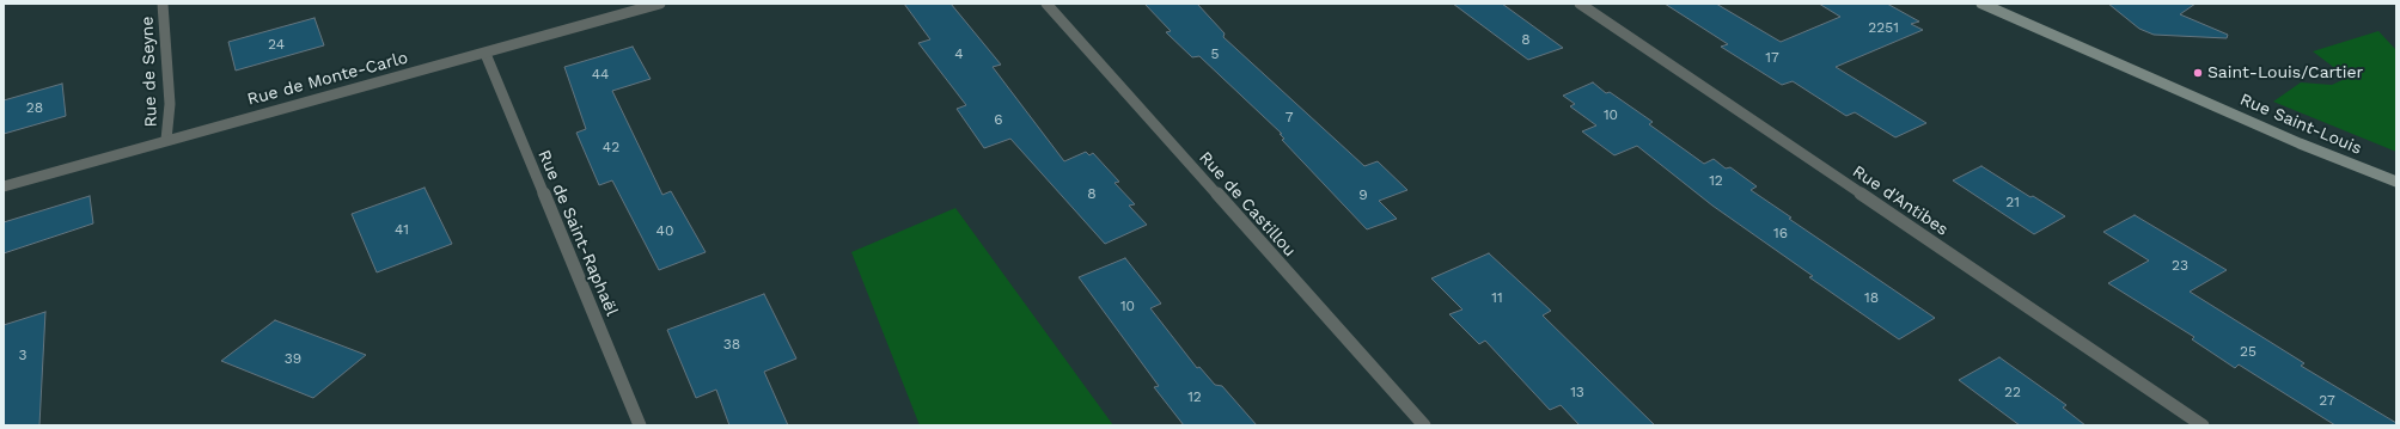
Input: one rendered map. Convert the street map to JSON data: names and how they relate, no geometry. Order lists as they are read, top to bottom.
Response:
{
  "streets": {
    "main road": ["Rue Saint-Louis"],
    "street": [
      "Rue de Seyne",
      "Rue de Monte-Carlo",
      "Rue d'Antibes",
      "Rue de Castillou",
      "Rue de Saint-Raphaël"
    ]
  },
  "crossings": [
    ["Rue de Seyne", "Rue de Monte-Carlo"],
    ["Rue de Monte-Carlo", "Rue de Saint-Raphaël"]
  ],
  "places": ["Saint-Louis/Cartier"],
  "house_numbers": [
    "2251",
    "8",
    "24",
    "4",
    "5",
    "17",
    "44",
    "28",
    "10",
    "7",
    "6",
    "42",
    "12",
    "8",
    "9",
    "21",
    "41",
    "40",
    "16",
    "23",
    "11",
    "18",
    "10",
    "38",
    "25",
    "3",
    "39",
    "13",
    "22",
    "12",
    "27"
  ]
}
